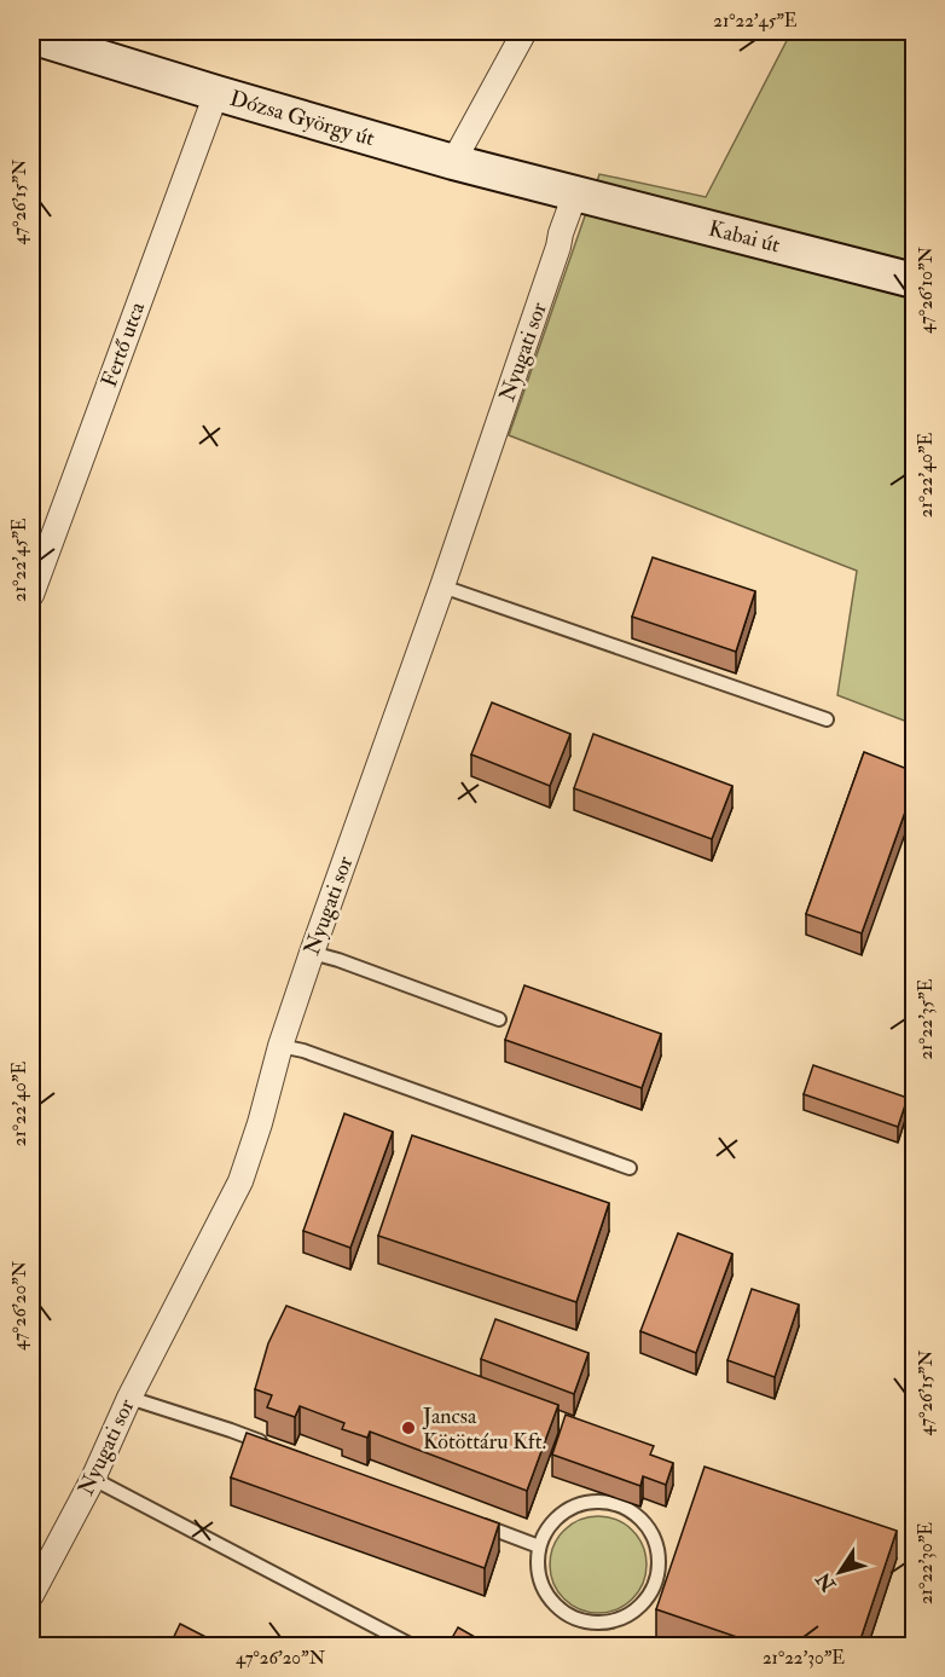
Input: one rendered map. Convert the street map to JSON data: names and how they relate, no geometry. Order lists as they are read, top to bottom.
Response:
{
  "streets": {
    "main road": ["Dózsa György út", "Kabai út"],
    "street": ["Fertő utca", "Nyugati sor"]
  },
  "crossings": [
    ["Dózsa György út", "Kabai út"],
    ["Dózsa György út", "Fertő utca"],
    ["Dózsa György út", "Nyugati sor"],
    ["Kabai út", "Nyugati sor"]
  ],
  "places": ["Jancsa Kötöttáru Kft."],
  "north": "bottom left",
  "coordinates": [
    "21°22'45\"E",
    "47°26'15\"N",
    "47°26'10\"N",
    "21°22'40\"E",
    "21°22'35\"E",
    "47°26'20\"N",
    "21°22'30\"E"
  ]
}
